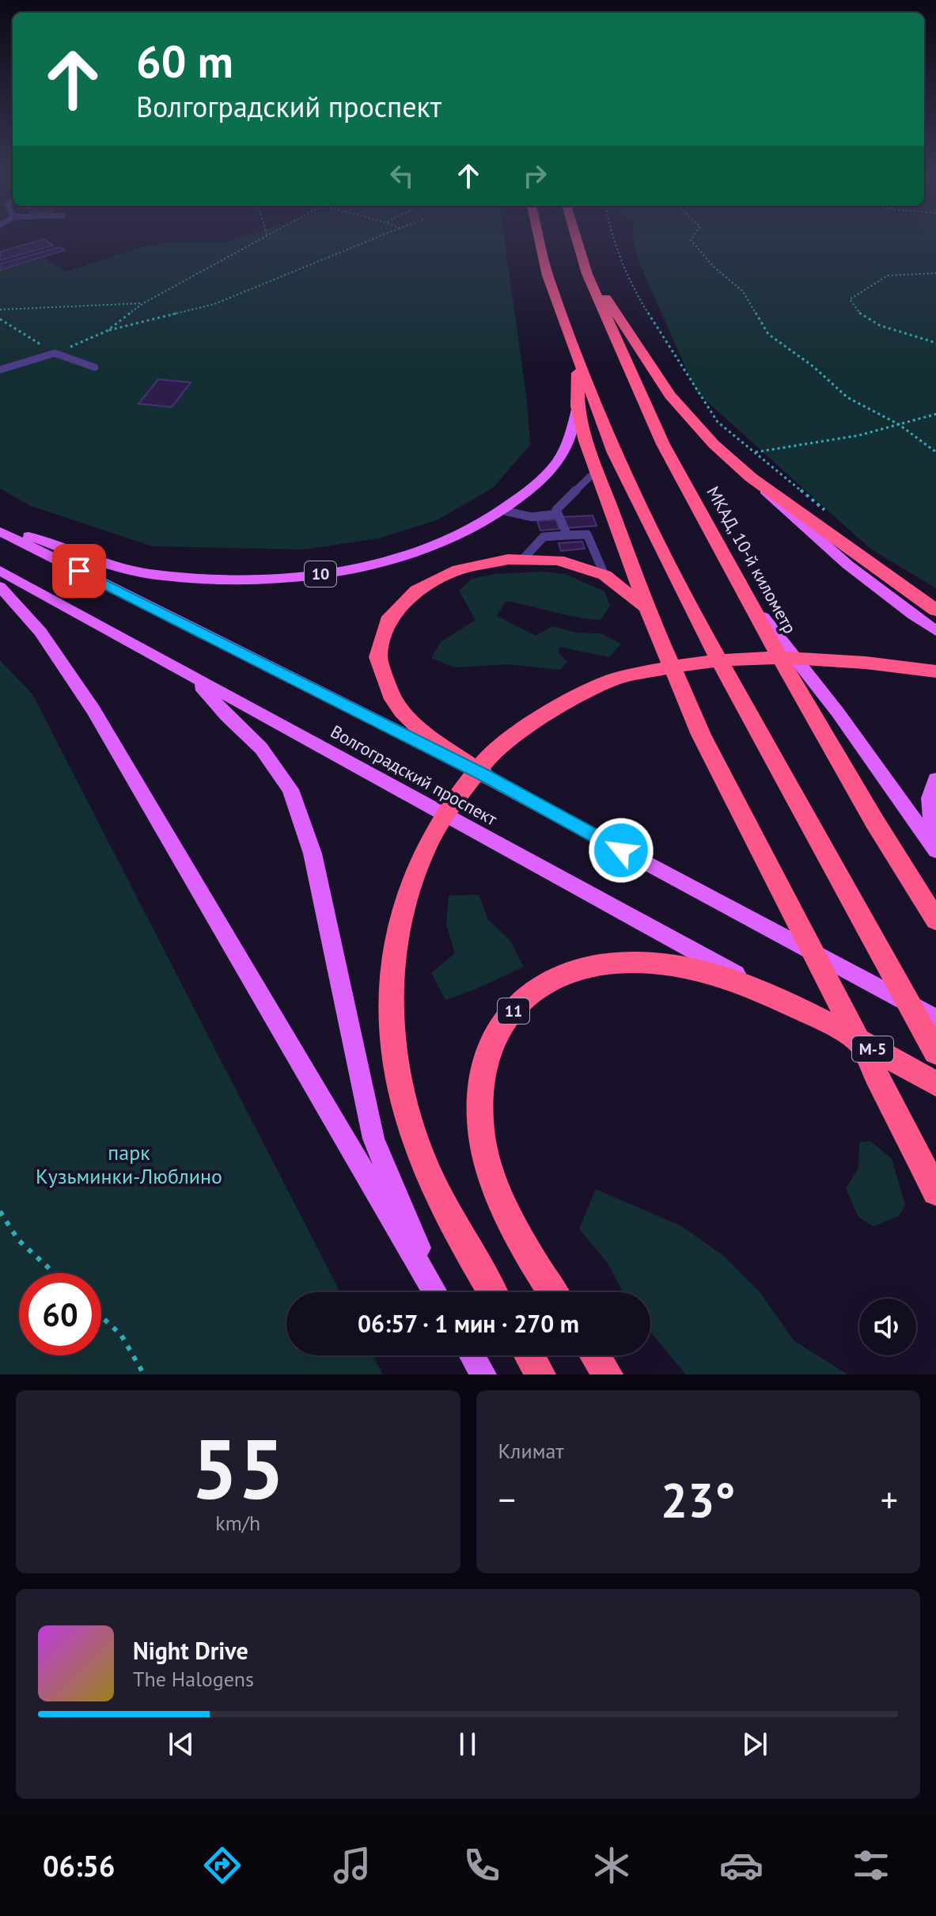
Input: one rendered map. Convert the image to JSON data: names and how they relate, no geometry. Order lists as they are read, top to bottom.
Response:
{
  "streets": {
    "highway": [
      "МКАД, 10-й километр",
      "10",
      "11",
      "М-5"
    ],
    "main road": ["Волгоградский проспект"]
  },
  "crossings": [
    ["Волгоградский проспект", "11"],
    ["Волгоградский проспект", "М-5"],
    ["11", "М-5"]
  ],
  "parks": ["парк Кузьминки-Люблино"],
  "page": {
    "turn": ["60 m", "Волгоградский проспект"],
    "limit": "60",
    "trip": "06:57 · 1 мин · 270 m",
    "tile": [
      ["55", "km/h"],
      "Климат"
    ],
    "heat": ["−", "23°", "+"],
    "song": ["Night Drive", "The Halogens"],
    "tabs": "06:56"
  }
}
